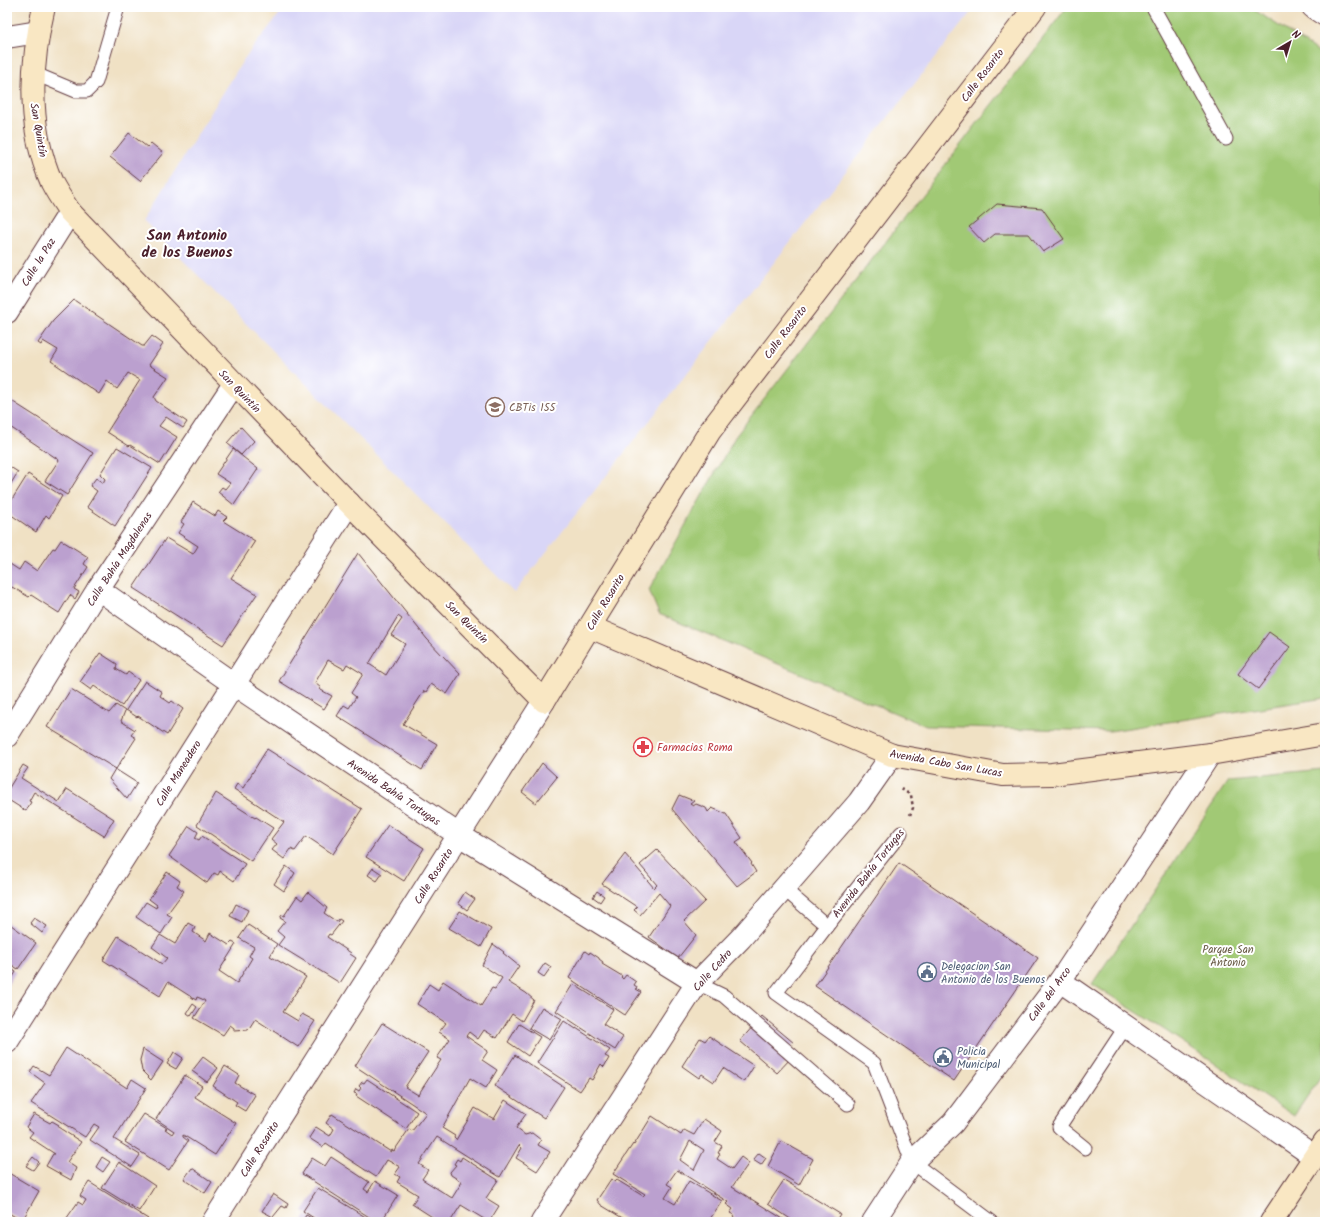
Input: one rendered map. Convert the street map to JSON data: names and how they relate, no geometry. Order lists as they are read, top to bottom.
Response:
{
  "streets": {
    "street": [
      "Calle Rosarito",
      "San Quintín",
      "Calle la Paz",
      "Calle Bahía Magdalenas",
      "Avenida Cabo San Lucas",
      "Calle Maneadero",
      "Avenida Bahía Tortugas",
      "Calle Cedro",
      "Calle del Arco"
    ]
  },
  "crossings": [
    ["Calle Rosarito", "San Quintín"],
    ["Calle Rosarito", "Avenida Cabo San Lucas"],
    ["Calle Rosarito", "Avenida Bahía Tortugas"],
    ["San Quintín", "Calle la Paz"],
    ["San Quintín", "Calle Bahía Magdalenas"],
    ["San Quintín", "Calle Maneadero"],
    ["Calle Bahía Magdalenas", "Avenida Bahía Tortugas"],
    ["Avenida Cabo San Lucas", "Calle Cedro"],
    ["Avenida Cabo San Lucas", "Calle del Arco"],
    ["Calle Maneadero", "Avenida Bahía Tortugas"],
    ["Avenida Bahía Tortugas", "Calle Cedro"],
    ["Avenida Bahía Tortugas", "Calle del Arco"]
  ],
  "districts": ["San Antonio de los Buenos"],
  "parks": ["Parque San Antonio"],
  "places": {
    "school or university": ["CBTis 155"],
    "pharmacy": ["Farmacias Roma"],
    "public building": ["Delegacion San Antonio de los Buenos", "Policia Municipal"]
  },
  "north": "top right"
}
